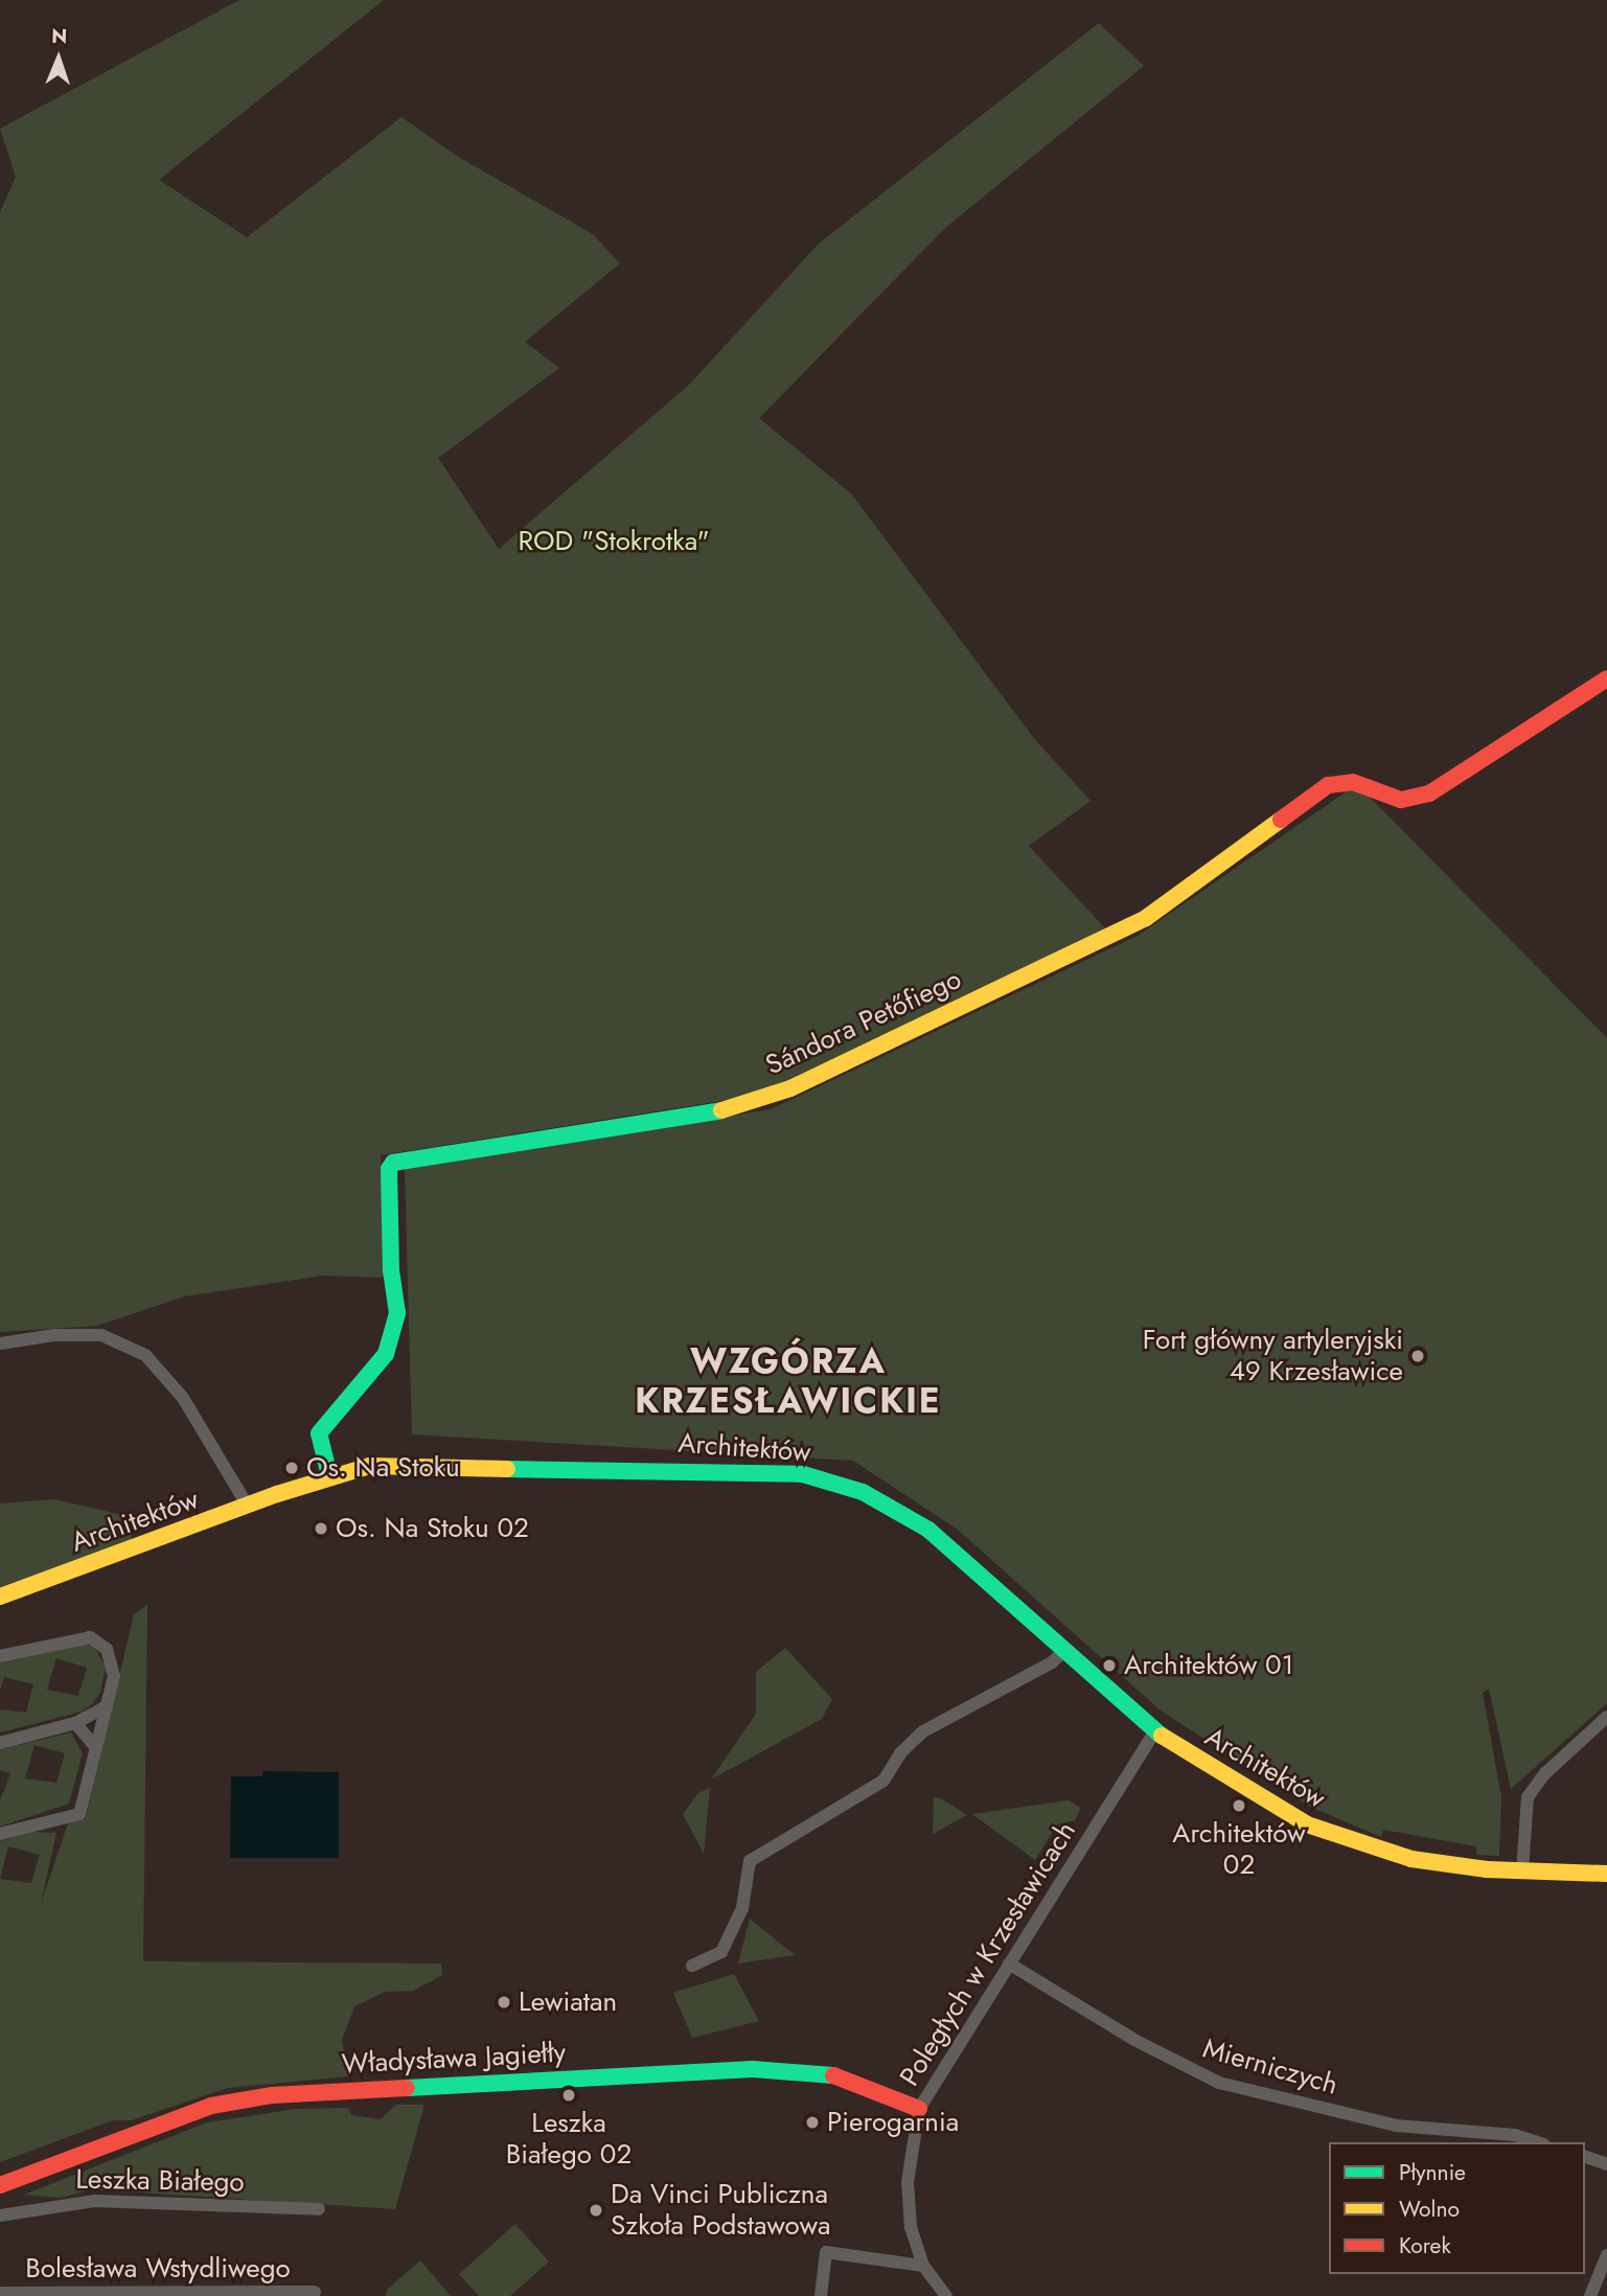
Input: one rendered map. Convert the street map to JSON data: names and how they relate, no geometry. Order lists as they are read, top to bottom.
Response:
{
  "streets": {
    "street": [
      "Sándora Petőfiego",
      "Architektów",
      "Poległych w Krzesławicach",
      "Władysława Jagiełły",
      "Mierniczych",
      "Leszka Białego",
      "Bolesława Wstydliwego"
    ]
  },
  "crossings": [
    ["Sándora Petőfiego", "Architektów"],
    ["Architektów", "Poległych w Krzesławicach"],
    ["Poległych w Krzesławicach", "Władysława Jagiełły"],
    ["Poległych w Krzesławicach", "Mierniczych"]
  ],
  "districts": ["WZGÓRZA KRZESŁAWICKIE"],
  "parks": ["ROD \"Stokrotka\""],
  "places": [
    "Fort główny artyleryjski 49 Krzesławice",
    "Os. Na Stoku",
    "Os. Na Stoku 02",
    "Architektów 01",
    "Architektów 02",
    "Lewiatan",
    "Leszka Białego 02",
    "Pierogarnia",
    "Da Vinci Publiczna Szkoła Podstawowa"
  ],
  "legend": ["Płynnie", "Wolno", "Korek"],
  "north": "top"
}
